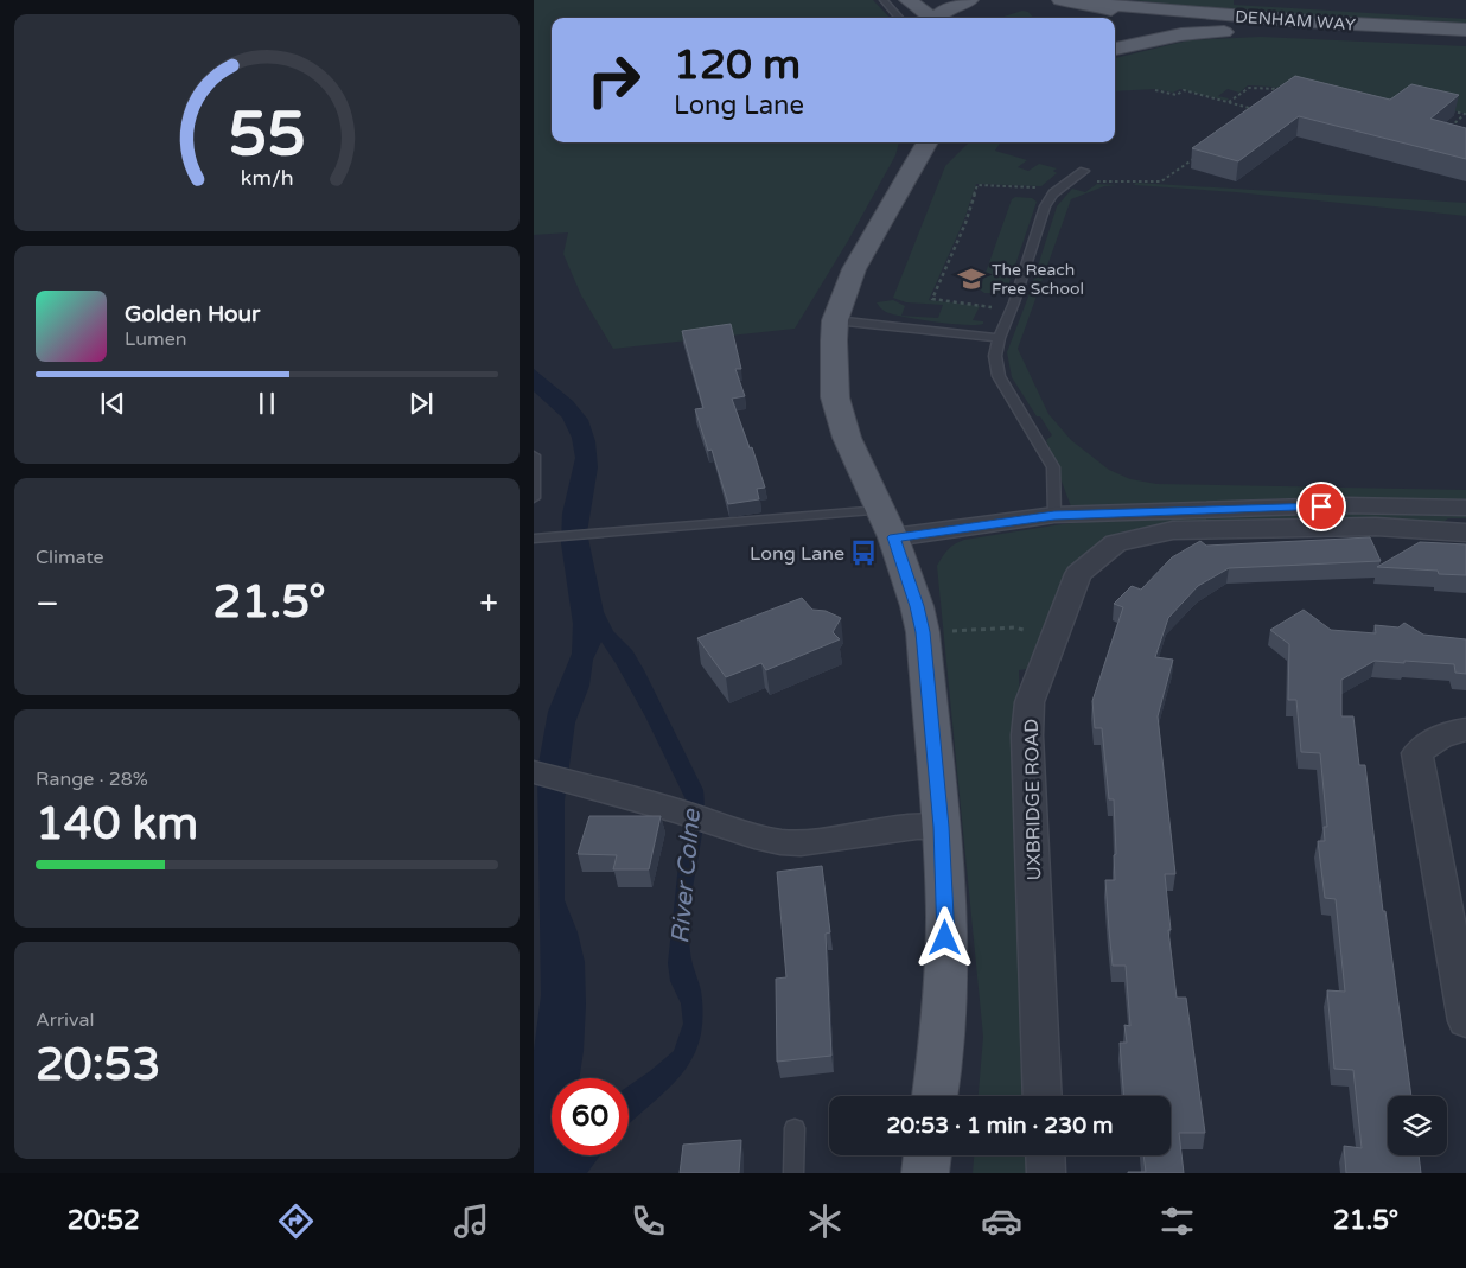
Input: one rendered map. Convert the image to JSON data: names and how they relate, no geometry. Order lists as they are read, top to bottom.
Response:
{
  "streets": {
    "main road": ["DENHAM WAY"],
    "street": ["UXBRIDGE ROAD"]
  },
  "water": ["River Colne"],
  "places": {
    "school or university": ["The Reach Free School"],
    "bus stop": ["Long Lane"]
  },
  "page": {
    "turn": ["120 m", "Long Lane"],
    "song": ["Golden Hour", "Lumen"],
    "tile": [
      "Climate",
      ["Range · 28%", "140 km"],
      ["Arrival", "20:53"]
    ],
    "heat": ["−", "21.5°", "+"],
    "limit": "60",
    "trip": "20:53 · 1 min · 230 m",
    "tabs": ["20:52", "21.5°"],
    "gauge": ["55", "km/h"]
  }
}
